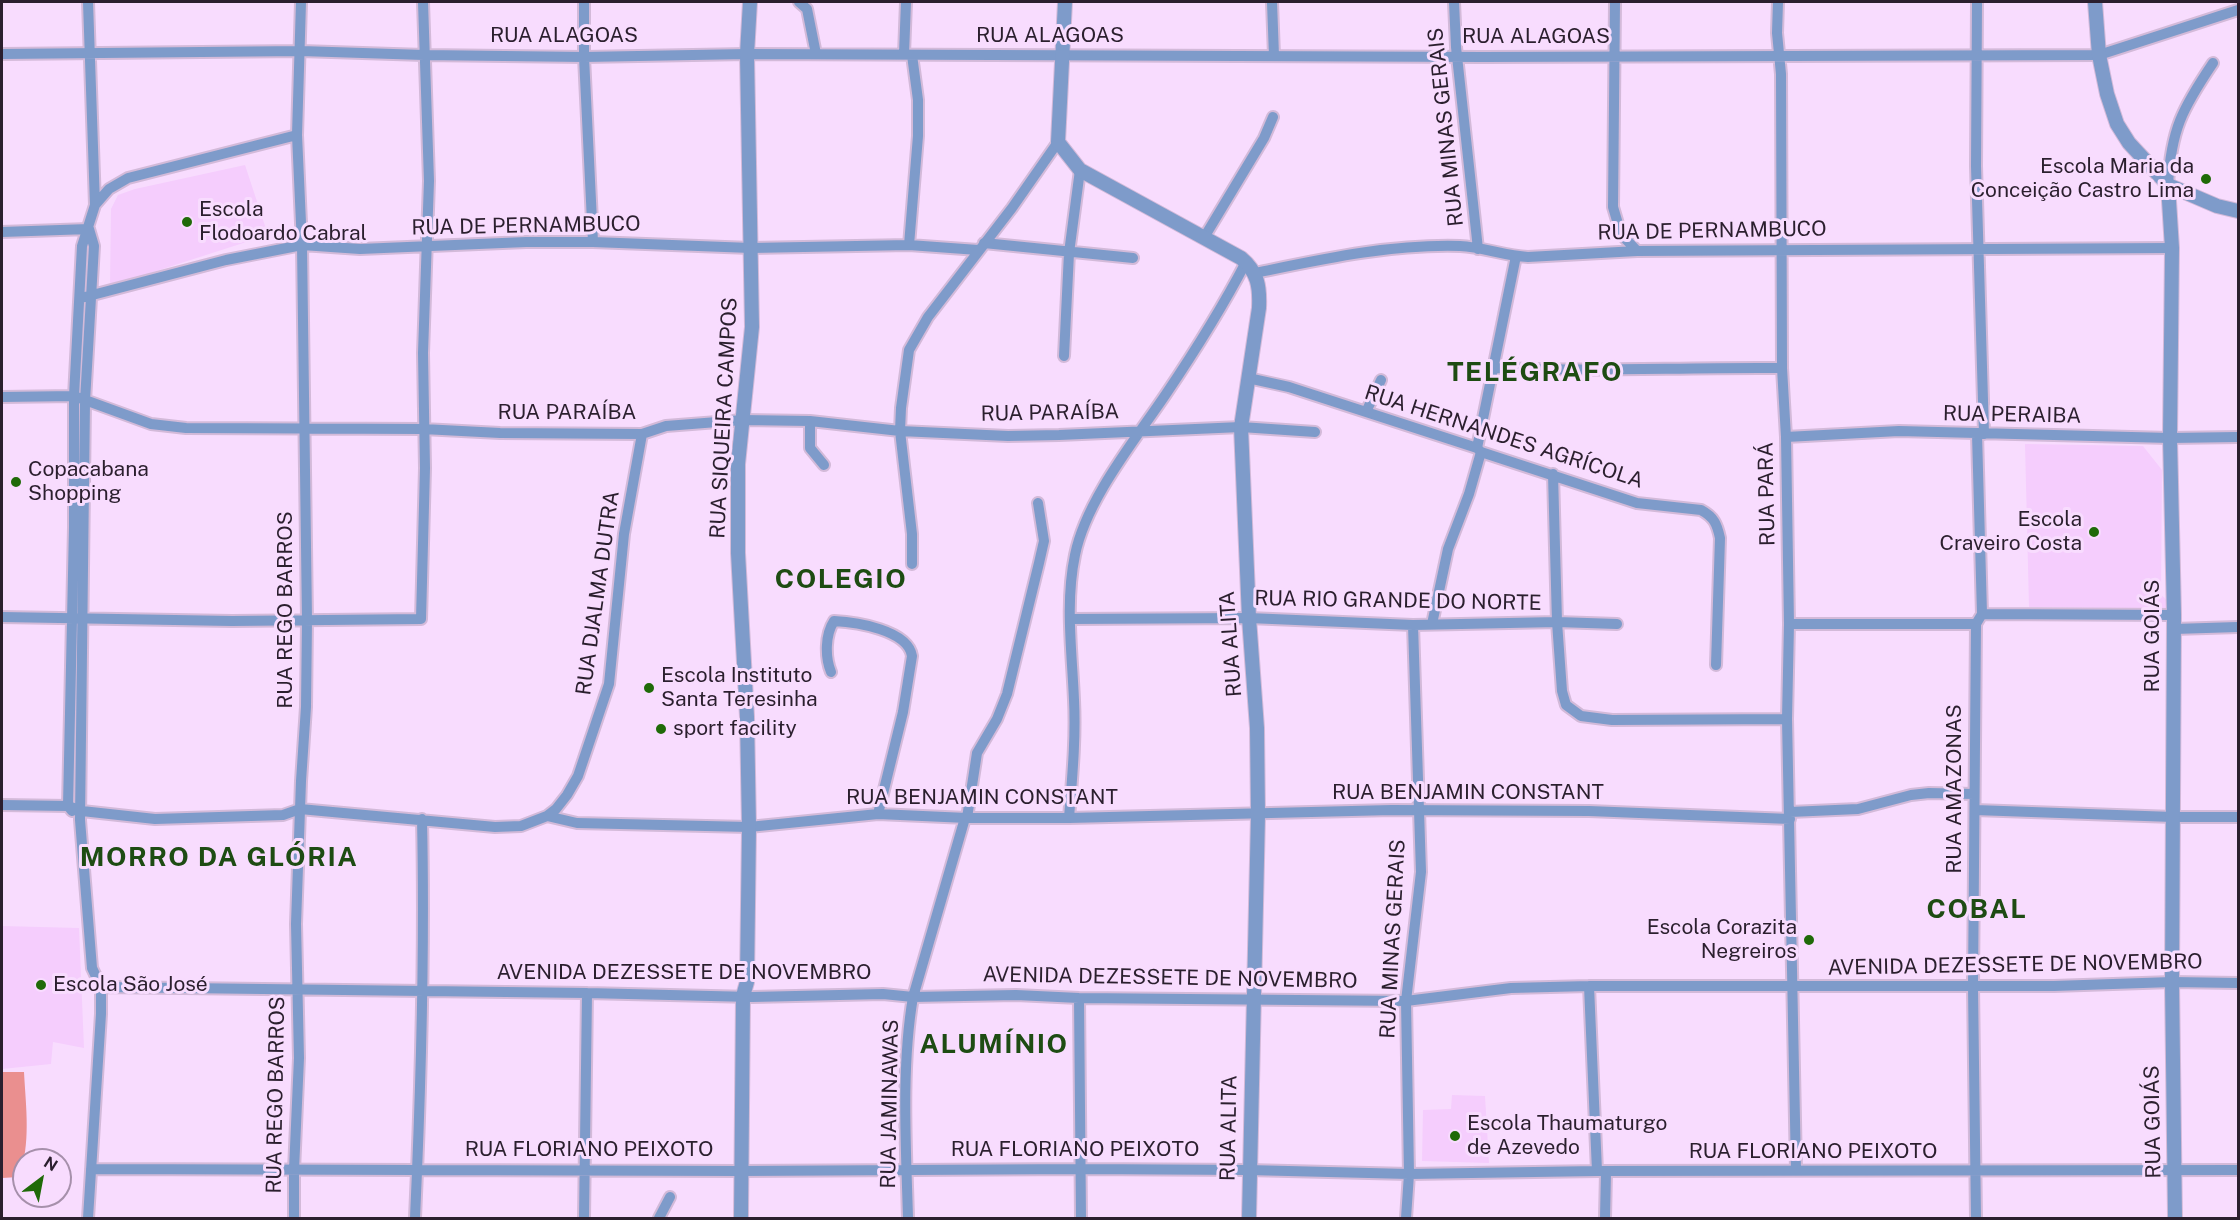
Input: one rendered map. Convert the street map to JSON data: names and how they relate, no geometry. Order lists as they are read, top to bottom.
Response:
{
  "streets": {
    "street": [
      "RUA ALAGOAS",
      "RUA MINAS GERAIS",
      "RUA DE PERNAMBUCO",
      "RUA PARAÍBA",
      "RUA PERAIBA",
      "RUA SIQUEIRA CAMPOS",
      "RUA HERNANDES AGRÍCOLA",
      "RUA PARÁ",
      "RUA DJALMA DUTRA",
      "RUA RIO GRANDE DO NORTE",
      "RUA REGO BARROS",
      "RUA GOIÁS",
      "RUA ALITA",
      "RUA AMAZONAS",
      "RUA BENJAMIN CONSTANT",
      "AVENIDA DEZESSETE DE NOVEMBRO",
      "RUA JAMINAWAS",
      "RUA FLORIANO PEIXOTO"
    ]
  },
  "crossings": [
    ["RUA ALAGOAS", "RUA MINAS GERAIS"],
    ["RUA ALAGOAS", "RUA SIQUEIRA CAMPOS"],
    ["RUA ALAGOAS", "RUA PARÁ"],
    ["RUA ALAGOAS", "RUA REGO BARROS"],
    ["RUA MINAS GERAIS", "RUA DE PERNAMBUCO"],
    ["RUA MINAS GERAIS", "RUA RIO GRANDE DO NORTE"],
    ["RUA MINAS GERAIS", "RUA BENJAMIN CONSTANT"],
    ["RUA MINAS GERAIS", "AVENIDA DEZESSETE DE NOVEMBRO"],
    ["RUA MINAS GERAIS", "RUA FLORIANO PEIXOTO"],
    ["RUA DE PERNAMBUCO", "RUA SIQUEIRA CAMPOS"],
    ["RUA DE PERNAMBUCO", "RUA PARÁ"],
    ["RUA DE PERNAMBUCO", "RUA REGO BARROS"],
    ["RUA DE PERNAMBUCO", "RUA GOIÁS"],
    ["RUA DE PERNAMBUCO", "RUA ALITA"],
    ["RUA PARAÍBA", "RUA SIQUEIRA CAMPOS"],
    ["RUA PARAÍBA", "RUA DJALMA DUTRA"],
    ["RUA PARAÍBA", "RUA REGO BARROS"],
    ["RUA PARAÍBA", "RUA ALITA"],
    ["RUA PERAIBA", "RUA PARÁ"],
    ["RUA PERAIBA", "RUA GOIÁS"],
    ["RUA SIQUEIRA CAMPOS", "RUA BENJAMIN CONSTANT"],
    ["RUA SIQUEIRA CAMPOS", "AVENIDA DEZESSETE DE NOVEMBRO"],
    ["RUA SIQUEIRA CAMPOS", "RUA FLORIANO PEIXOTO"],
    ["RUA HERNANDES AGRÍCOLA", "RUA ALITA"],
    ["RUA PARÁ", "RUA BENJAMIN CONSTANT"],
    ["RUA PARÁ", "AVENIDA DEZESSETE DE NOVEMBRO"],
    ["RUA PARÁ", "RUA FLORIANO PEIXOTO"],
    ["RUA DJALMA DUTRA", "RUA BENJAMIN CONSTANT"],
    ["RUA RIO GRANDE DO NORTE", "RUA ALITA"],
    ["RUA REGO BARROS", "AVENIDA DEZESSETE DE NOVEMBRO"],
    ["RUA REGO BARROS", "RUA FLORIANO PEIXOTO"],
    ["RUA GOIÁS", "AVENIDA DEZESSETE DE NOVEMBRO"],
    ["RUA GOIÁS", "RUA FLORIANO PEIXOTO"],
    ["RUA ALITA", "RUA BENJAMIN CONSTANT"],
    ["RUA ALITA", "AVENIDA DEZESSETE DE NOVEMBRO"],
    ["RUA ALITA", "RUA FLORIANO PEIXOTO"],
    ["RUA AMAZONAS", "RUA BENJAMIN CONSTANT"],
    ["RUA AMAZONAS", "AVENIDA DEZESSETE DE NOVEMBRO"],
    ["RUA AMAZONAS", "RUA FLORIANO PEIXOTO"],
    ["RUA BENJAMIN CONSTANT", "RUA JAMINAWAS"],
    ["AVENIDA DEZESSETE DE NOVEMBRO", "RUA JAMINAWAS"],
    ["RUA JAMINAWAS", "RUA FLORIANO PEIXOTO"]
  ],
  "districts": [
    "TELÉGRAFO",
    "COLEGIO",
    "MORRO DA GLÓRIA",
    "COBAL",
    "ALUMÍNIO"
  ],
  "places": [
    "Escola Maria da Conceição Castro Lima",
    "Escola Flodoardo Cabral",
    "Copacabana Shopping",
    "Escola Craveiro Costa",
    "Escola Instituto Santa Teresinha",
    "sport facility",
    "Escola Corazita Negreiros",
    "Escola São José",
    "Escola Thaumaturgo de Azevedo"
  ],
  "north": "top right"
}
